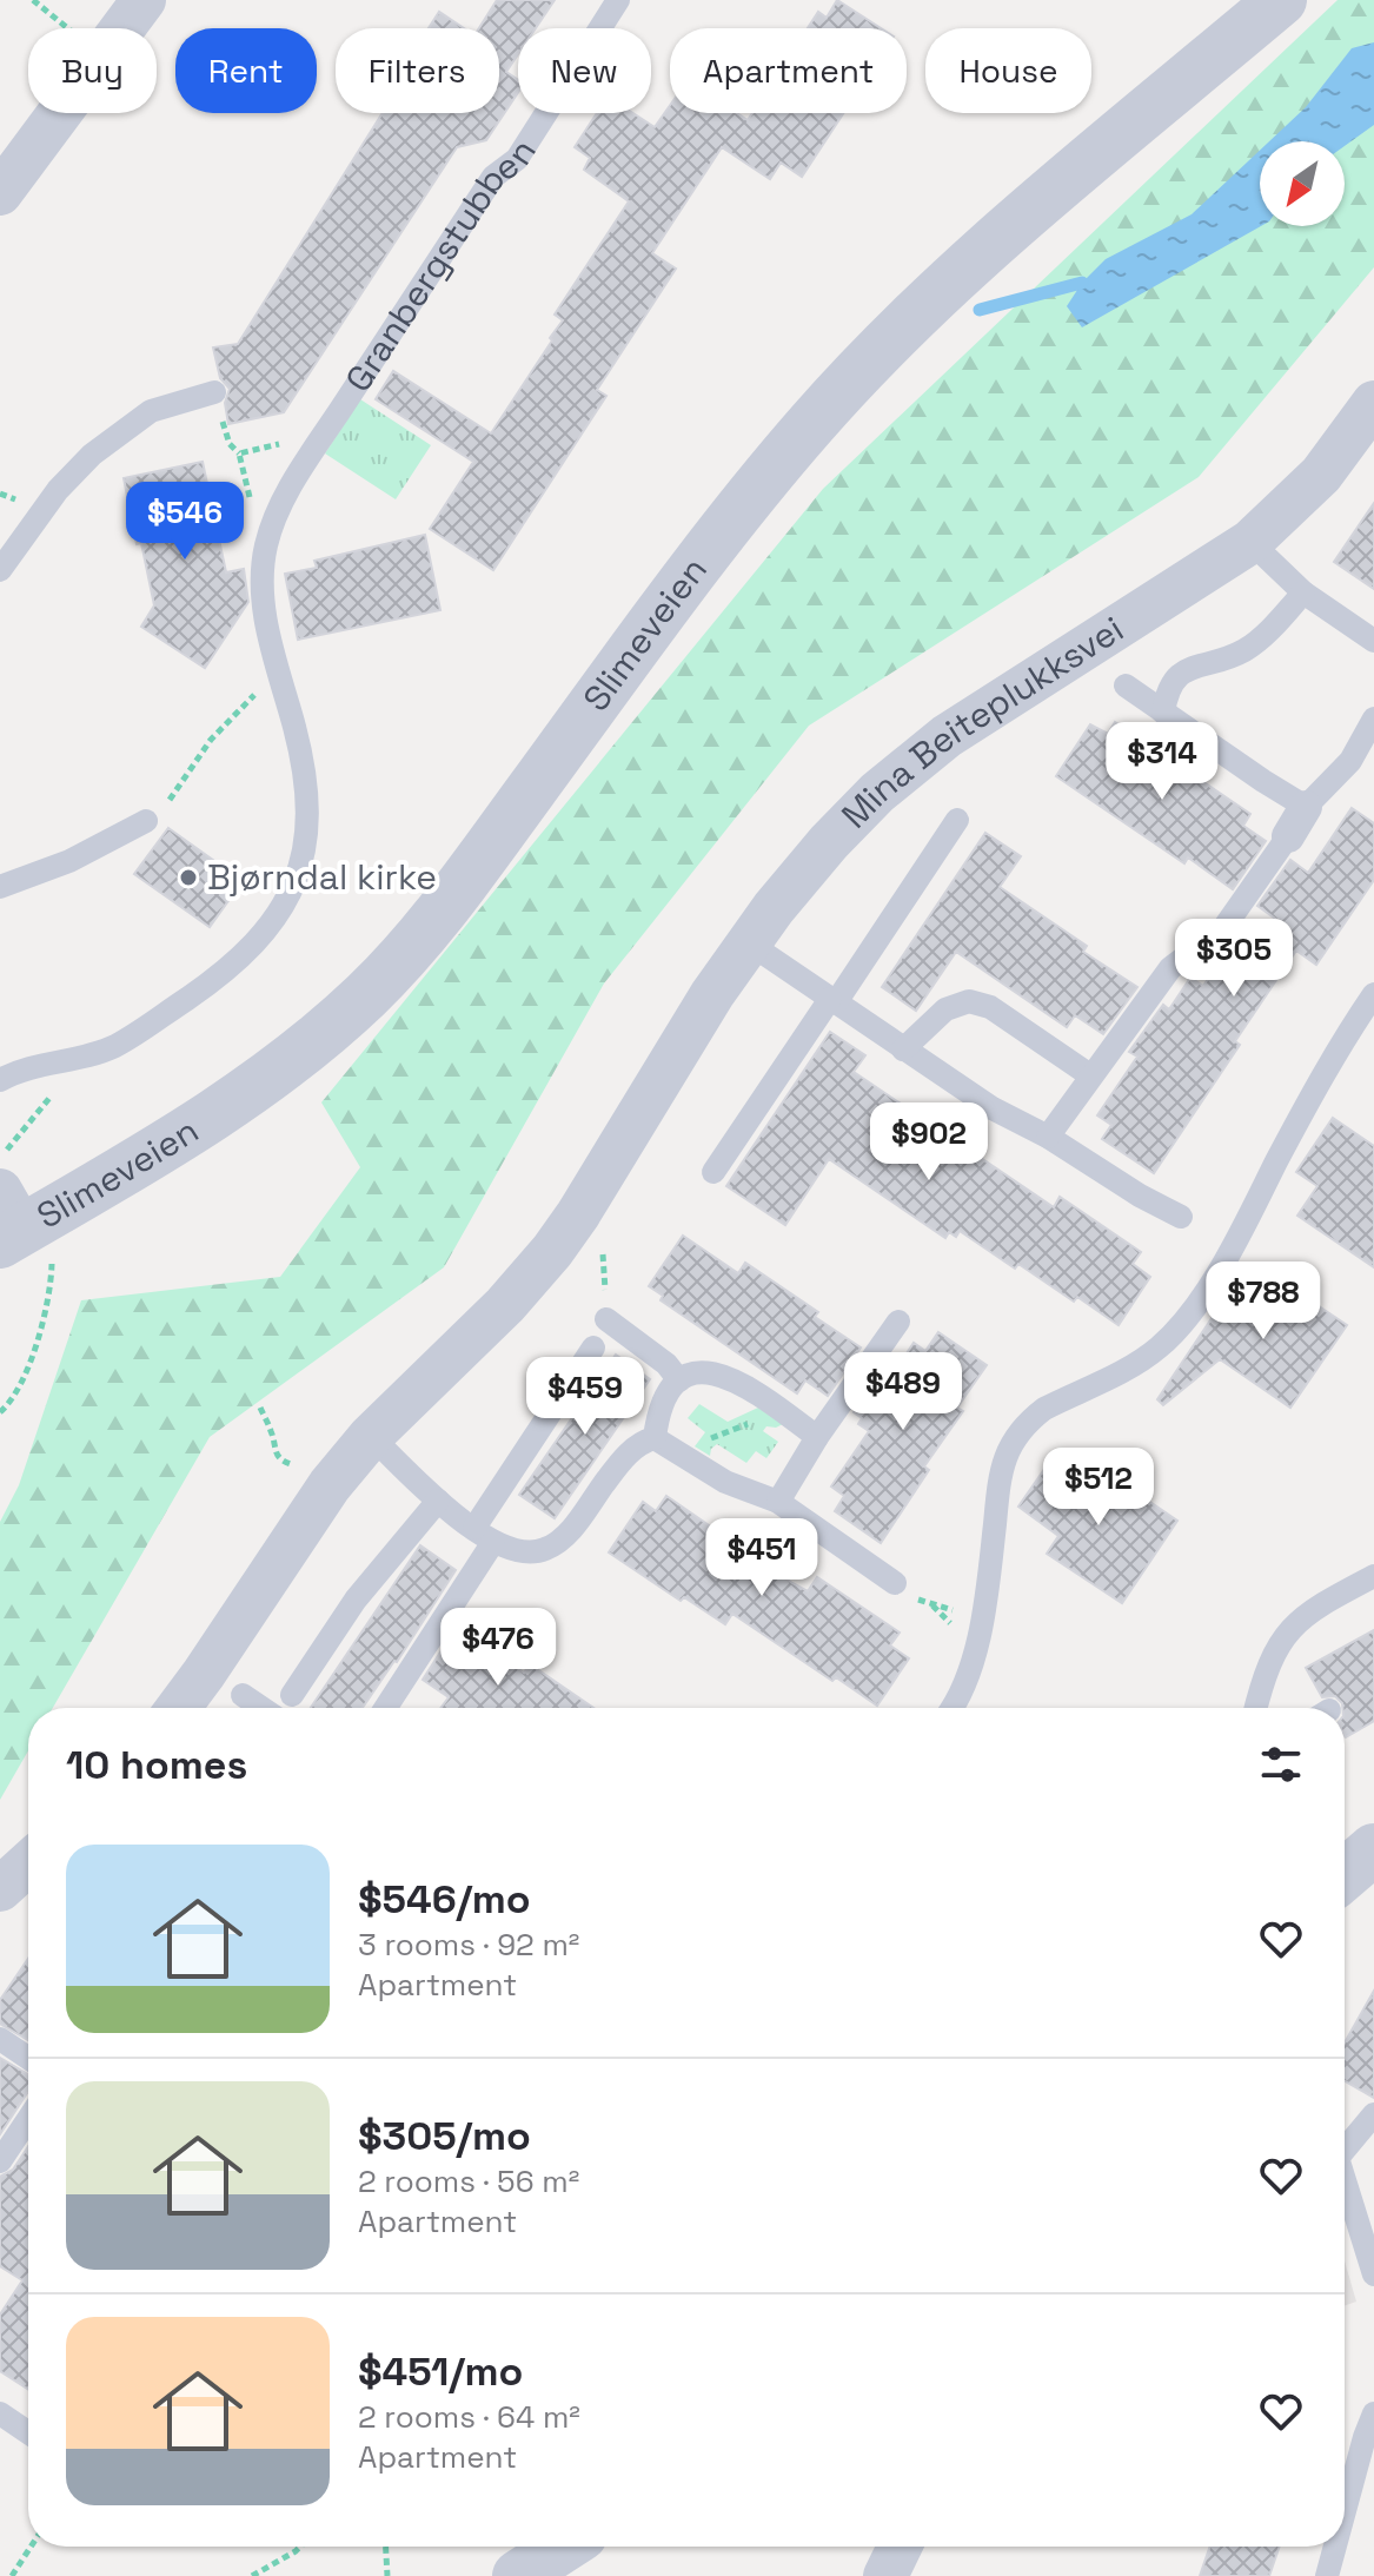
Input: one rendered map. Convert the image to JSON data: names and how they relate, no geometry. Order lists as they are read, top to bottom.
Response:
{
  "streets": {
    "street": ["Slimeveien", "Mina Beiteplukksvei"],
    "lane": ["Granbergstubben"]
  },
  "places": ["Bjørndal kirke"],
  "north": "bottom left",
  "page": {
    "chip": [
      "Buy",
      "Rent",
      "Filters",
      "New",
      "Apartment",
      "House"
    ],
    "price": [
      "$546",
      "$314",
      "$305",
      "$902",
      "$788",
      "$489",
      "$459",
      "$512",
      "$451",
      "$476"
    ],
    "heading": "10 homes",
    "list": [
      {
        "name": "$546/mo",
        "note": "3 rooms · 92 m² · Apartment"
      },
      {
        "name": "$305/mo",
        "note": "2 rooms · 56 m² · Apartment"
      },
      {
        "name": "$451/mo",
        "note": "2 rooms · 64 m² · Apartment"
      }
    ]
  }
}
